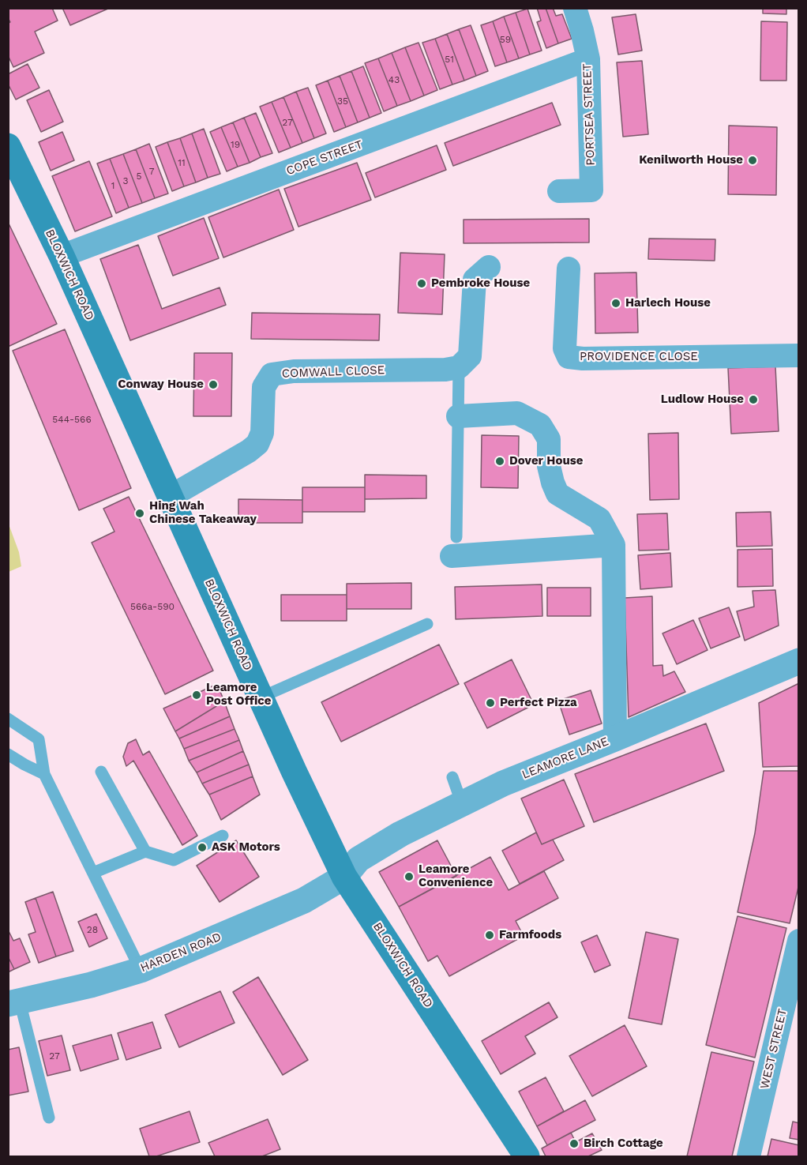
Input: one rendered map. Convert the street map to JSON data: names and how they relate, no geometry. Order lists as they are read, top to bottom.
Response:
{
  "streets": {
    "main road": ["BLOXWICH ROAD"],
    "street": [
      "PORTSEA STREET",
      "COPE STREET",
      "PROVIDENCE CLOSE",
      "COMWALL CLOSE",
      "LEAMORE LANE",
      "HARDEN ROAD",
      "WEST STREET"
    ]
  },
  "crossings": [
    ["PORTSEA STREET", "COPE STREET"],
    ["COPE STREET", "BLOXWICH ROAD"],
    ["BLOXWICH ROAD", "COMWALL CLOSE"],
    ["BLOXWICH ROAD", "LEAMORE LANE"],
    ["BLOXWICH ROAD", "HARDEN ROAD"],
    ["LEAMORE LANE", "HARDEN ROAD"]
  ],
  "places": [
    "Kenilworth House",
    "Pembroke House",
    "Harlech House",
    "Conway House",
    "Ludlow House",
    "Dover House",
    "Hing Wah Chinese Takeaway",
    "Leamore Post Office",
    "Perfect Pizza",
    "ASK Motors",
    "Leamore Convenience",
    "Farmfoods",
    "Birch Cottage"
  ],
  "house_numbers": [
    "59",
    "51",
    "43",
    "35",
    "27",
    "19",
    "11",
    "7",
    "5",
    "3",
    "1",
    "544-566",
    "566a-590",
    "28",
    "27"
  ]
}
